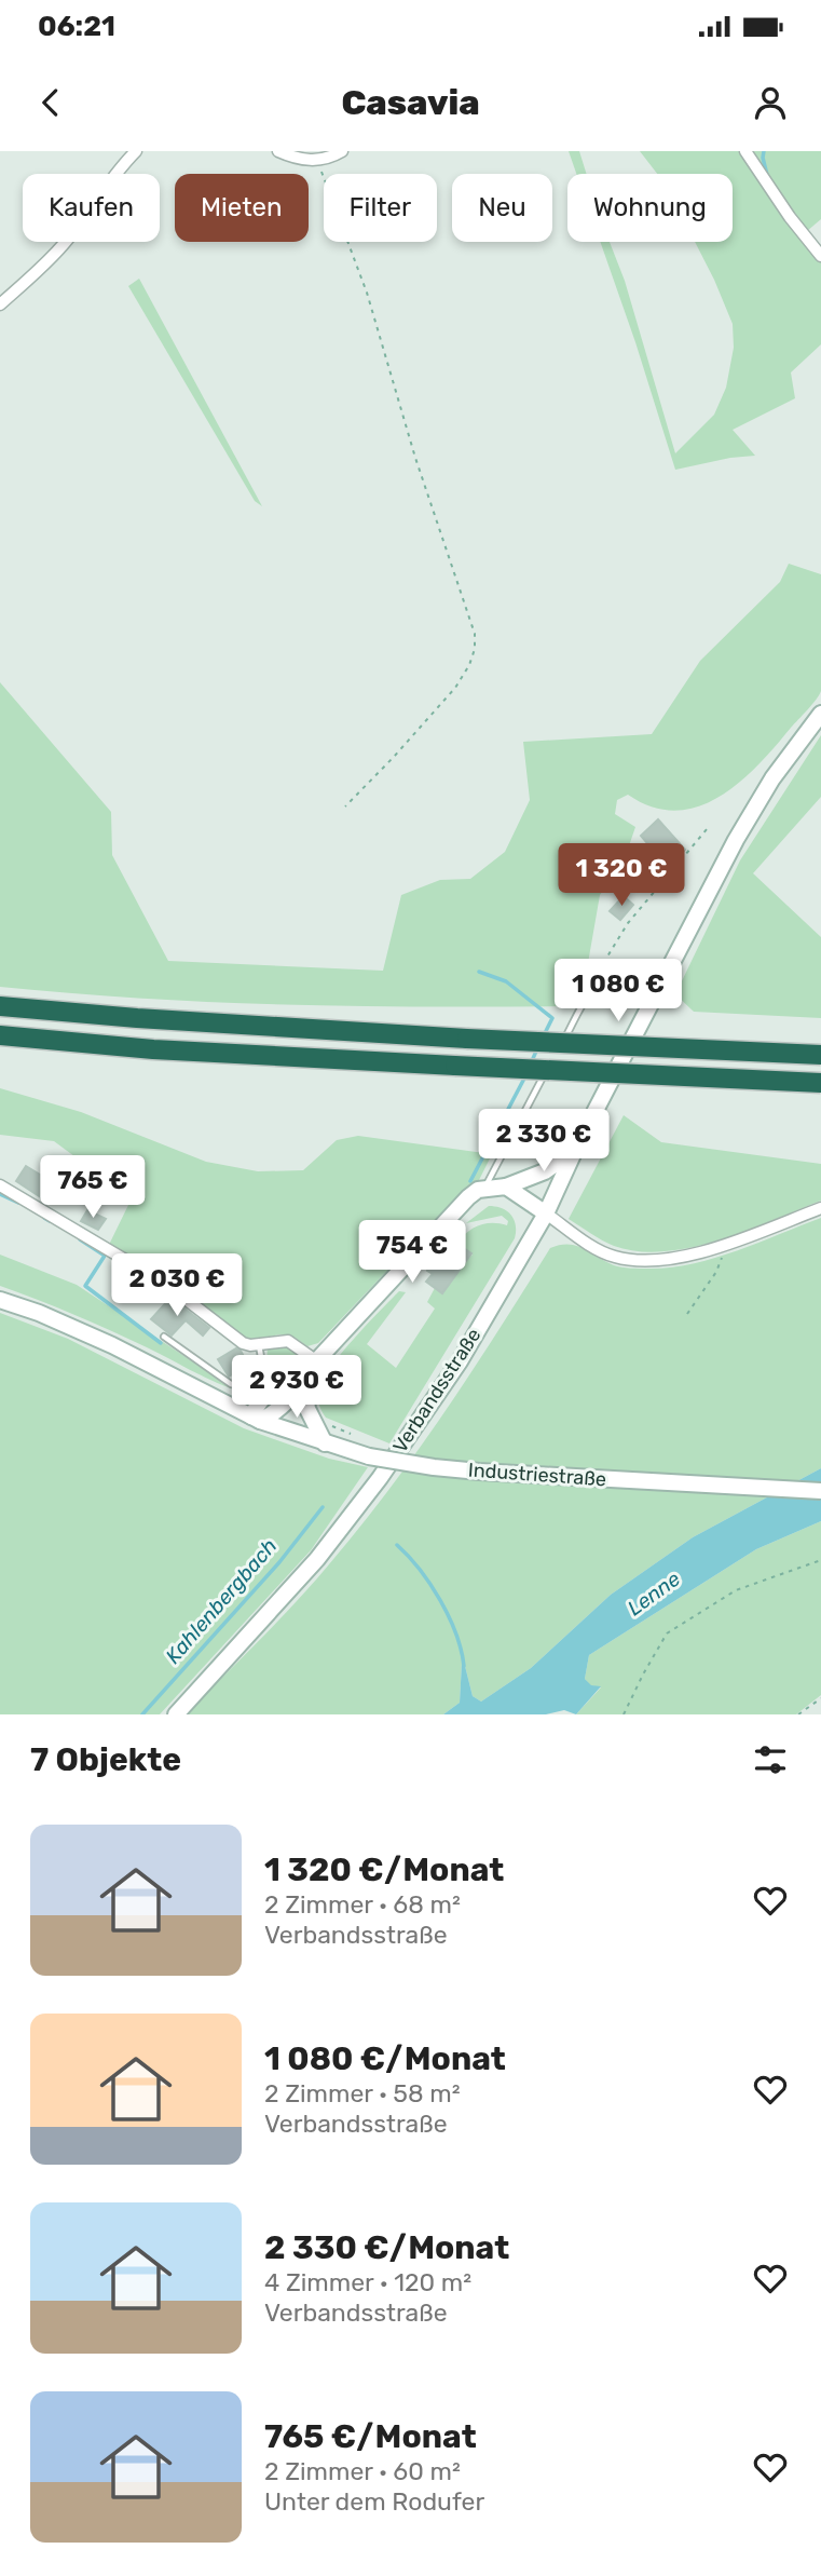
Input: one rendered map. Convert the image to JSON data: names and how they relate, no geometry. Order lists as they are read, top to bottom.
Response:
{
  "streets": {
    "main road": ["Verbandsstraße", "Industriestraße"]
  },
  "water": ["Lenne", "Kahlenbergbach"],
  "page": {
    "status": "06:21",
    "header": "Casavia",
    "chip": [
      "Kaufen",
      "Mieten",
      "Filter",
      "Neu",
      "Wohnung"
    ],
    "price": [
      "1 320 €",
      "1 080 €",
      "2 330 €",
      "765 €",
      "754 €",
      "2 030 €",
      "2 930 €"
    ],
    "heading": "7 Objekte",
    "list": [
      {
        "name": "1 320 €/Monat",
        "note": "2 Zimmer · 68 m² · Verbandsstraße"
      },
      {
        "name": "1 080 €/Monat",
        "note": "2 Zimmer · 58 m² · Verbandsstraße"
      },
      {
        "name": "2 330 €/Monat",
        "note": "4 Zimmer · 120 m² · Verbandsstraße"
      },
      {
        "name": "765 €/Monat",
        "note": "2 Zimmer · 60 m² · Unter dem Rodufer"
      }
    ]
  }
}
